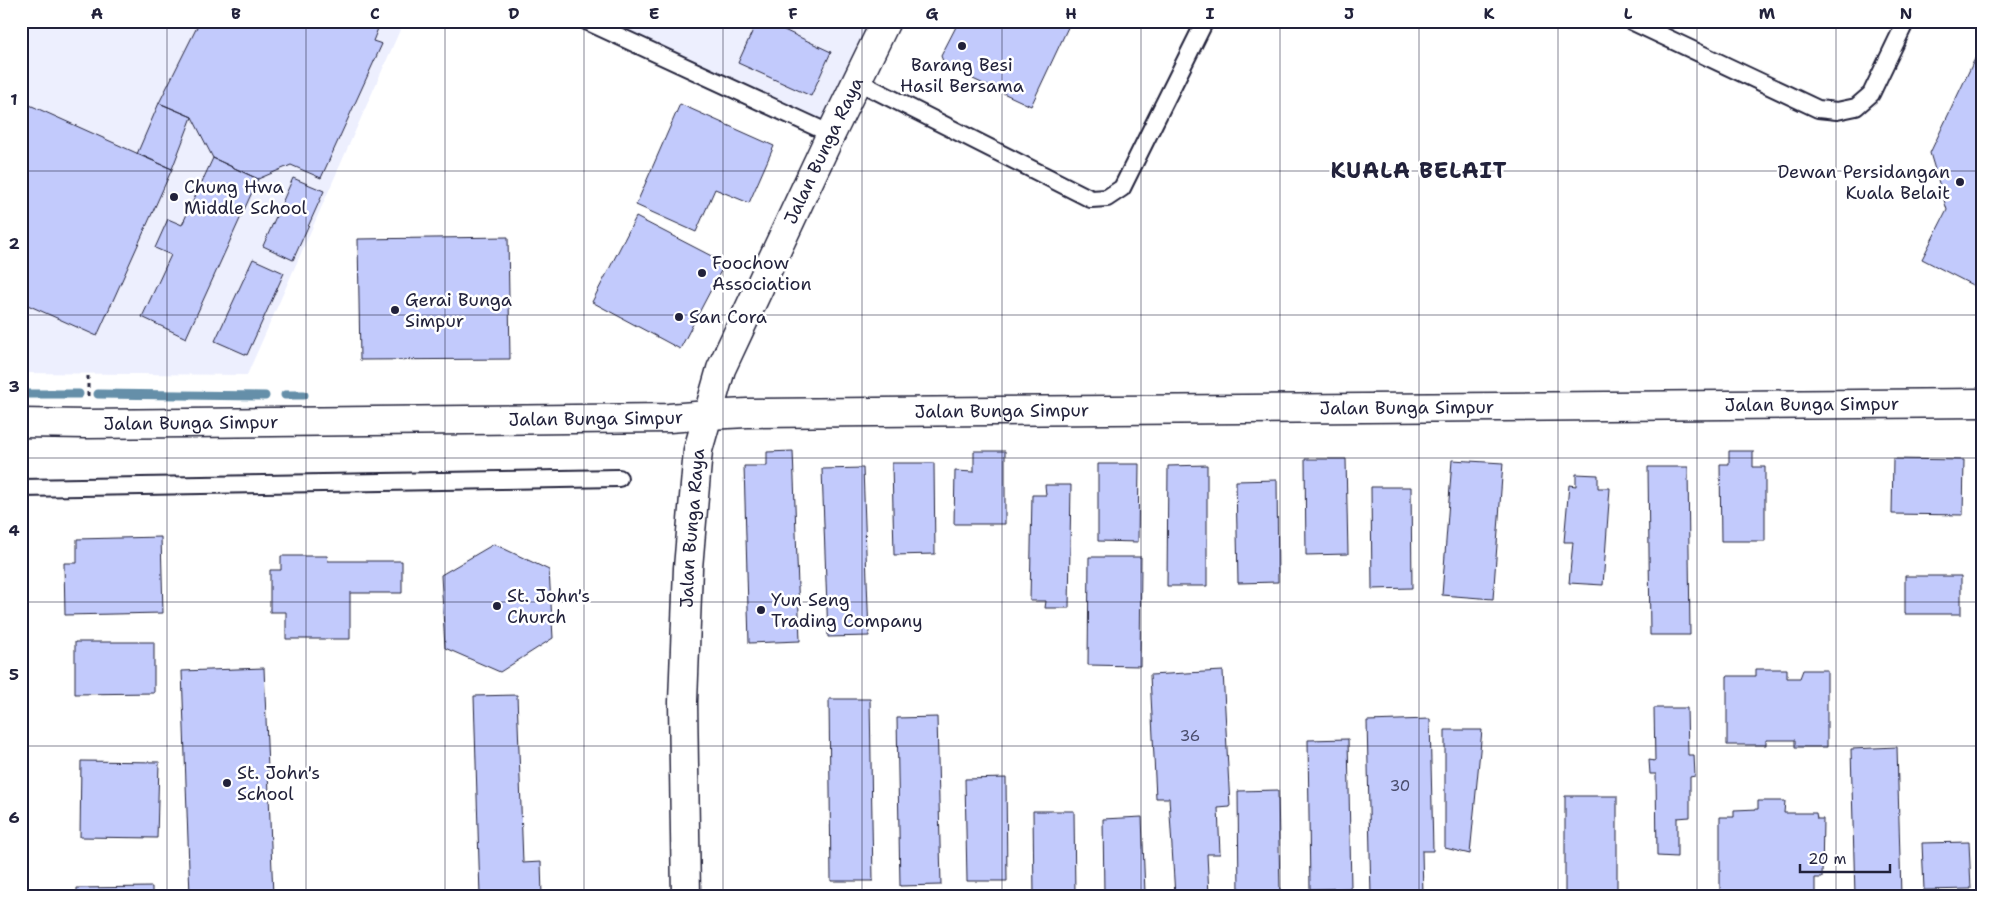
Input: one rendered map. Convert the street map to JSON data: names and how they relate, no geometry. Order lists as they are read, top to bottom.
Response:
{
  "streets": {
    "street": ["Jalan Bunga Raya", "Jalan Bunga Simpur"]
  },
  "crossings": [
    ["Jalan Bunga Raya", "Jalan Bunga Simpur"]
  ],
  "districts": ["KUALA BELAIT"],
  "places": [
    "Barang Besi Hasil Bersama",
    "Dewan Persidangan Kuala Belait",
    "Chung Hwa Middle School",
    "Foochow Association",
    "Gerai Bunga Simpur",
    "San Cora",
    "St. John's Church",
    "Yun Seng Trading Company",
    "St. John's School"
  ],
  "house_numbers": ["36", "30"],
  "scale_bar": "20 m",
  "grid": {
    "columns": [
      "A",
      "B",
      "C",
      "D",
      "E",
      "F",
      "G",
      "H",
      "I",
      "J",
      "K",
      "L",
      "M",
      "N"
    ],
    "rows": [
      "1",
      "2",
      "3",
      "4",
      "5",
      "6"
    ]
  }
}
